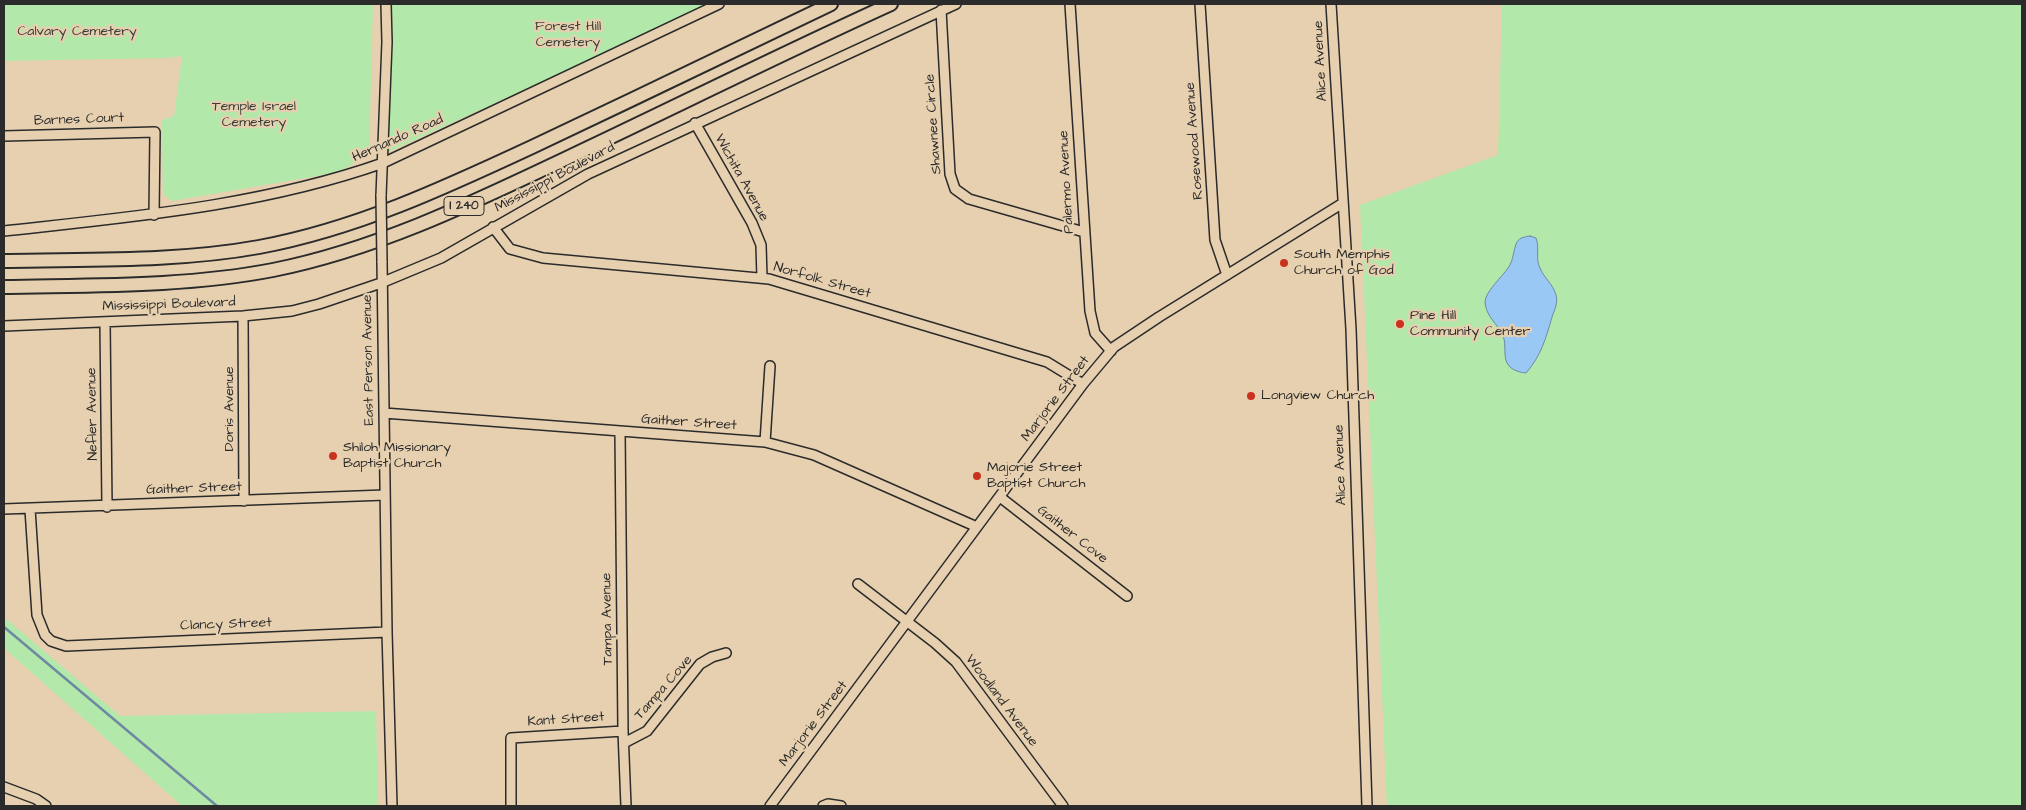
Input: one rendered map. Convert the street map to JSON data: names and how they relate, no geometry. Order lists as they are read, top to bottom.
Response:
{
  "streets": {
    "highway": ["I 240"],
    "street": [
      "Alice Avenue",
      "Barnes Court",
      "Shawnee Circle",
      "Hernando Road",
      "Rosewood Avenue",
      "Mississippi Boulevard",
      "Wichita Avenue",
      "Palermo Avenue",
      "Norfolk Street",
      "East Person Avenue",
      "Marjorie Street",
      "Doris Avenue",
      "Nefler Avenue",
      "Gaither Street",
      "Gaither Cove",
      "Tampa Avenue",
      "Clancy Street",
      "Tampa Cove",
      "Woodland Avenue",
      "Kant Street"
    ]
  },
  "crossings": [
    ["Alice Avenue", "Marjorie Street"],
    ["Barnes Court", "Hernando Road"],
    ["Shawnee Circle", "Mississippi Boulevard"],
    ["Shawnee Circle", "Palermo Avenue"],
    ["Hernando Road", "East Person Avenue"],
    ["Rosewood Avenue", "Marjorie Street"],
    ["Mississippi Boulevard", "Wichita Avenue"],
    ["Mississippi Boulevard", "Norfolk Street"],
    ["Mississippi Boulevard", "East Person Avenue"],
    ["Mississippi Boulevard", "Doris Avenue"],
    ["Mississippi Boulevard", "Nefler Avenue"],
    ["Wichita Avenue", "Norfolk Street"],
    ["Palermo Avenue", "Marjorie Street"],
    ["Norfolk Street", "Marjorie Street"],
    ["East Person Avenue", "Gaither Street"],
    ["East Person Avenue", "Clancy Street"],
    ["Marjorie Street", "Gaither Street"],
    ["Marjorie Street", "Gaither Cove"],
    ["Marjorie Street", "Woodland Avenue"],
    ["Doris Avenue", "Gaither Street"],
    ["Nefler Avenue", "Gaither Street"],
    ["Gaither Street", "Tampa Avenue"],
    ["Gaither Street", "Clancy Street"],
    ["Tampa Avenue", "Tampa Cove"],
    ["Tampa Avenue", "Kant Street"]
  ],
  "parks": ["Forest Hill Cemetery", "Calvary Cemetery", "Temple Israel Cemetery"],
  "places": [
    "South Memphis Church of God",
    "Pine Hill Community Center",
    "Longview Church",
    "Shiloh Missionary Baptist Church",
    "Majorie Street Baptist Church"
  ]
}
